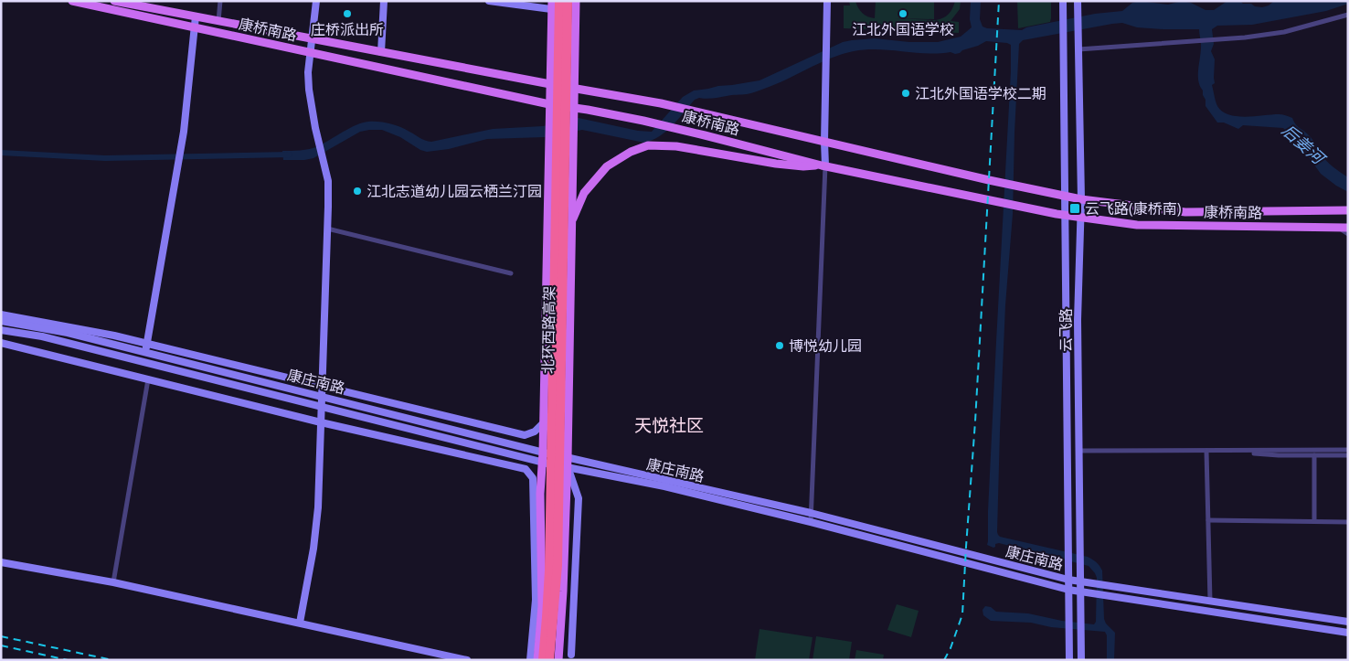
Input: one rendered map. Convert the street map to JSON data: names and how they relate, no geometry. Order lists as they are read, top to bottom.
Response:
{
  "streets": {
    "highway": ["北环西路高架"],
    "main road": ["康桥南路", "云飞路", "康庄南路"]
  },
  "crossings": [
    ["康桥南路", "云飞路"],
    ["云飞路", "康庄南路"]
  ],
  "districts": ["天悦社区"],
  "water": ["后姜河"],
  "places": {
    "other": [
      "庄桥派出所",
      "江北外国语学校",
      "江北外国语学校二期",
      "江北志道幼儿园云栖兰汀园",
      "博悦幼儿园"
    ],
    "transit": ["云飞路(康桥南)"]
  }
}
